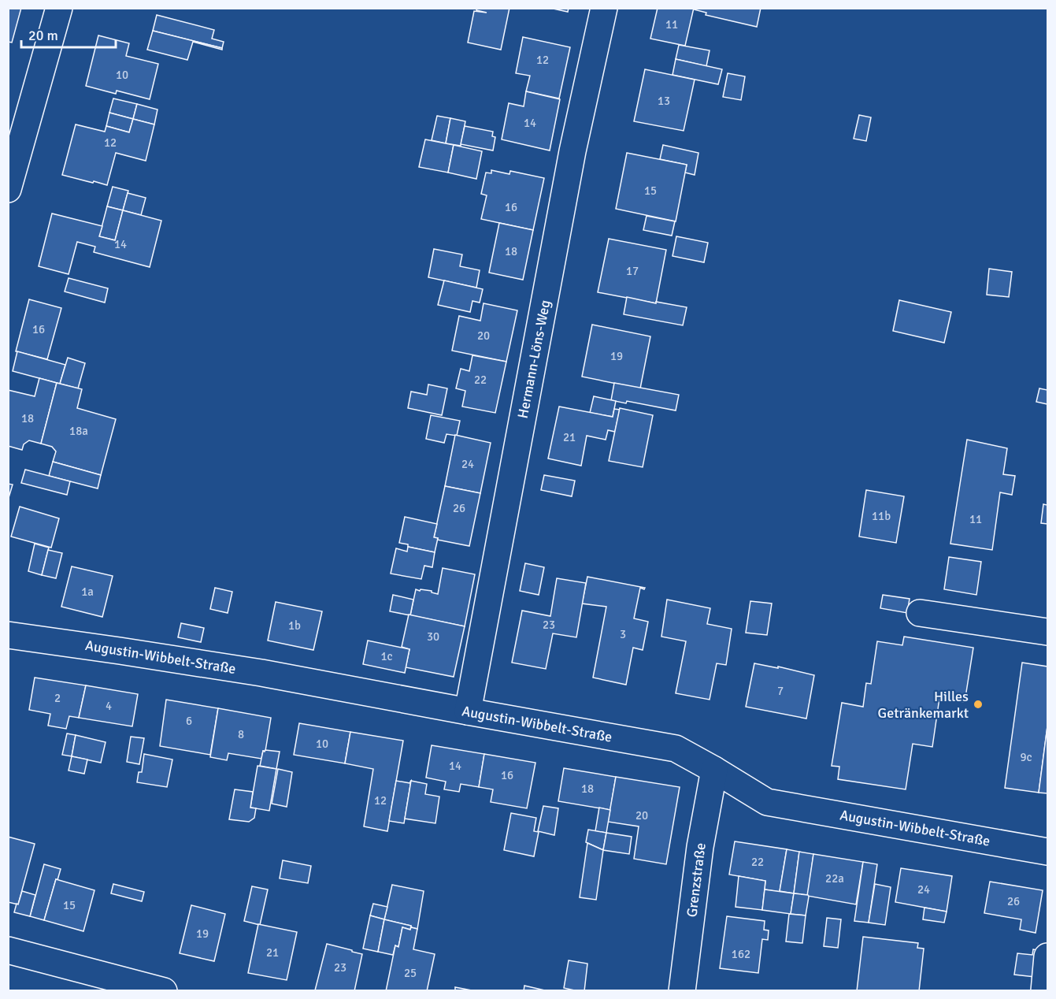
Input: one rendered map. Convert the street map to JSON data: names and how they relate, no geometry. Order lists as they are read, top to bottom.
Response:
{
  "streets": {
    "street": ["Hermann-Löns-Weg", "Augustin-Wibbelt-Straße", "Grenzstraße"]
  },
  "crossings": [
    ["Hermann-Löns-Weg", "Augustin-Wibbelt-Straße"],
    ["Augustin-Wibbelt-Straße", "Grenzstraße"]
  ],
  "places": ["Hilles Getränkemarkt"],
  "house_numbers": [
    "11",
    "12",
    "10",
    "13",
    "14",
    "12",
    "15",
    "16",
    "14",
    "18",
    "17",
    "16",
    "20",
    "19",
    "22",
    "18",
    "18a",
    "21",
    "24",
    "26",
    "11b",
    "11",
    "1a",
    "23",
    "1b",
    "3",
    "30",
    "1c",
    "7",
    "2",
    "4",
    "6",
    "8",
    "10",
    "9c",
    "14",
    "16",
    "18",
    "12",
    "20",
    "22",
    "22a",
    "24",
    "26",
    "15",
    "19",
    "21",
    "162",
    "23",
    "25"
  ],
  "scale_bar": "20 m"
}
